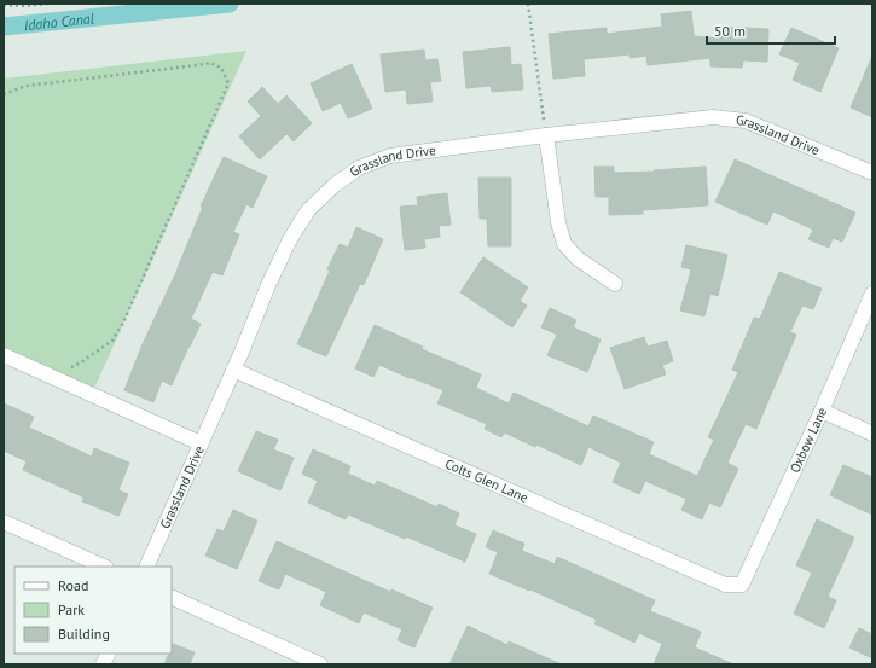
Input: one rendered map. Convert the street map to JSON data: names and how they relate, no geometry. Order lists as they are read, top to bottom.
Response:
{
  "streets": {
    "street": ["Grassland Drive", "Oxbow Lane", "Colts Glen Lane"]
  },
  "crossings": [
    ["Grassland Drive", "Colts Glen Lane"],
    ["Oxbow Lane", "Colts Glen Lane"]
  ],
  "water": ["Idaho Canal"],
  "legend": ["Road", "Park", "Building"],
  "scale_bar": "50 m"
}
